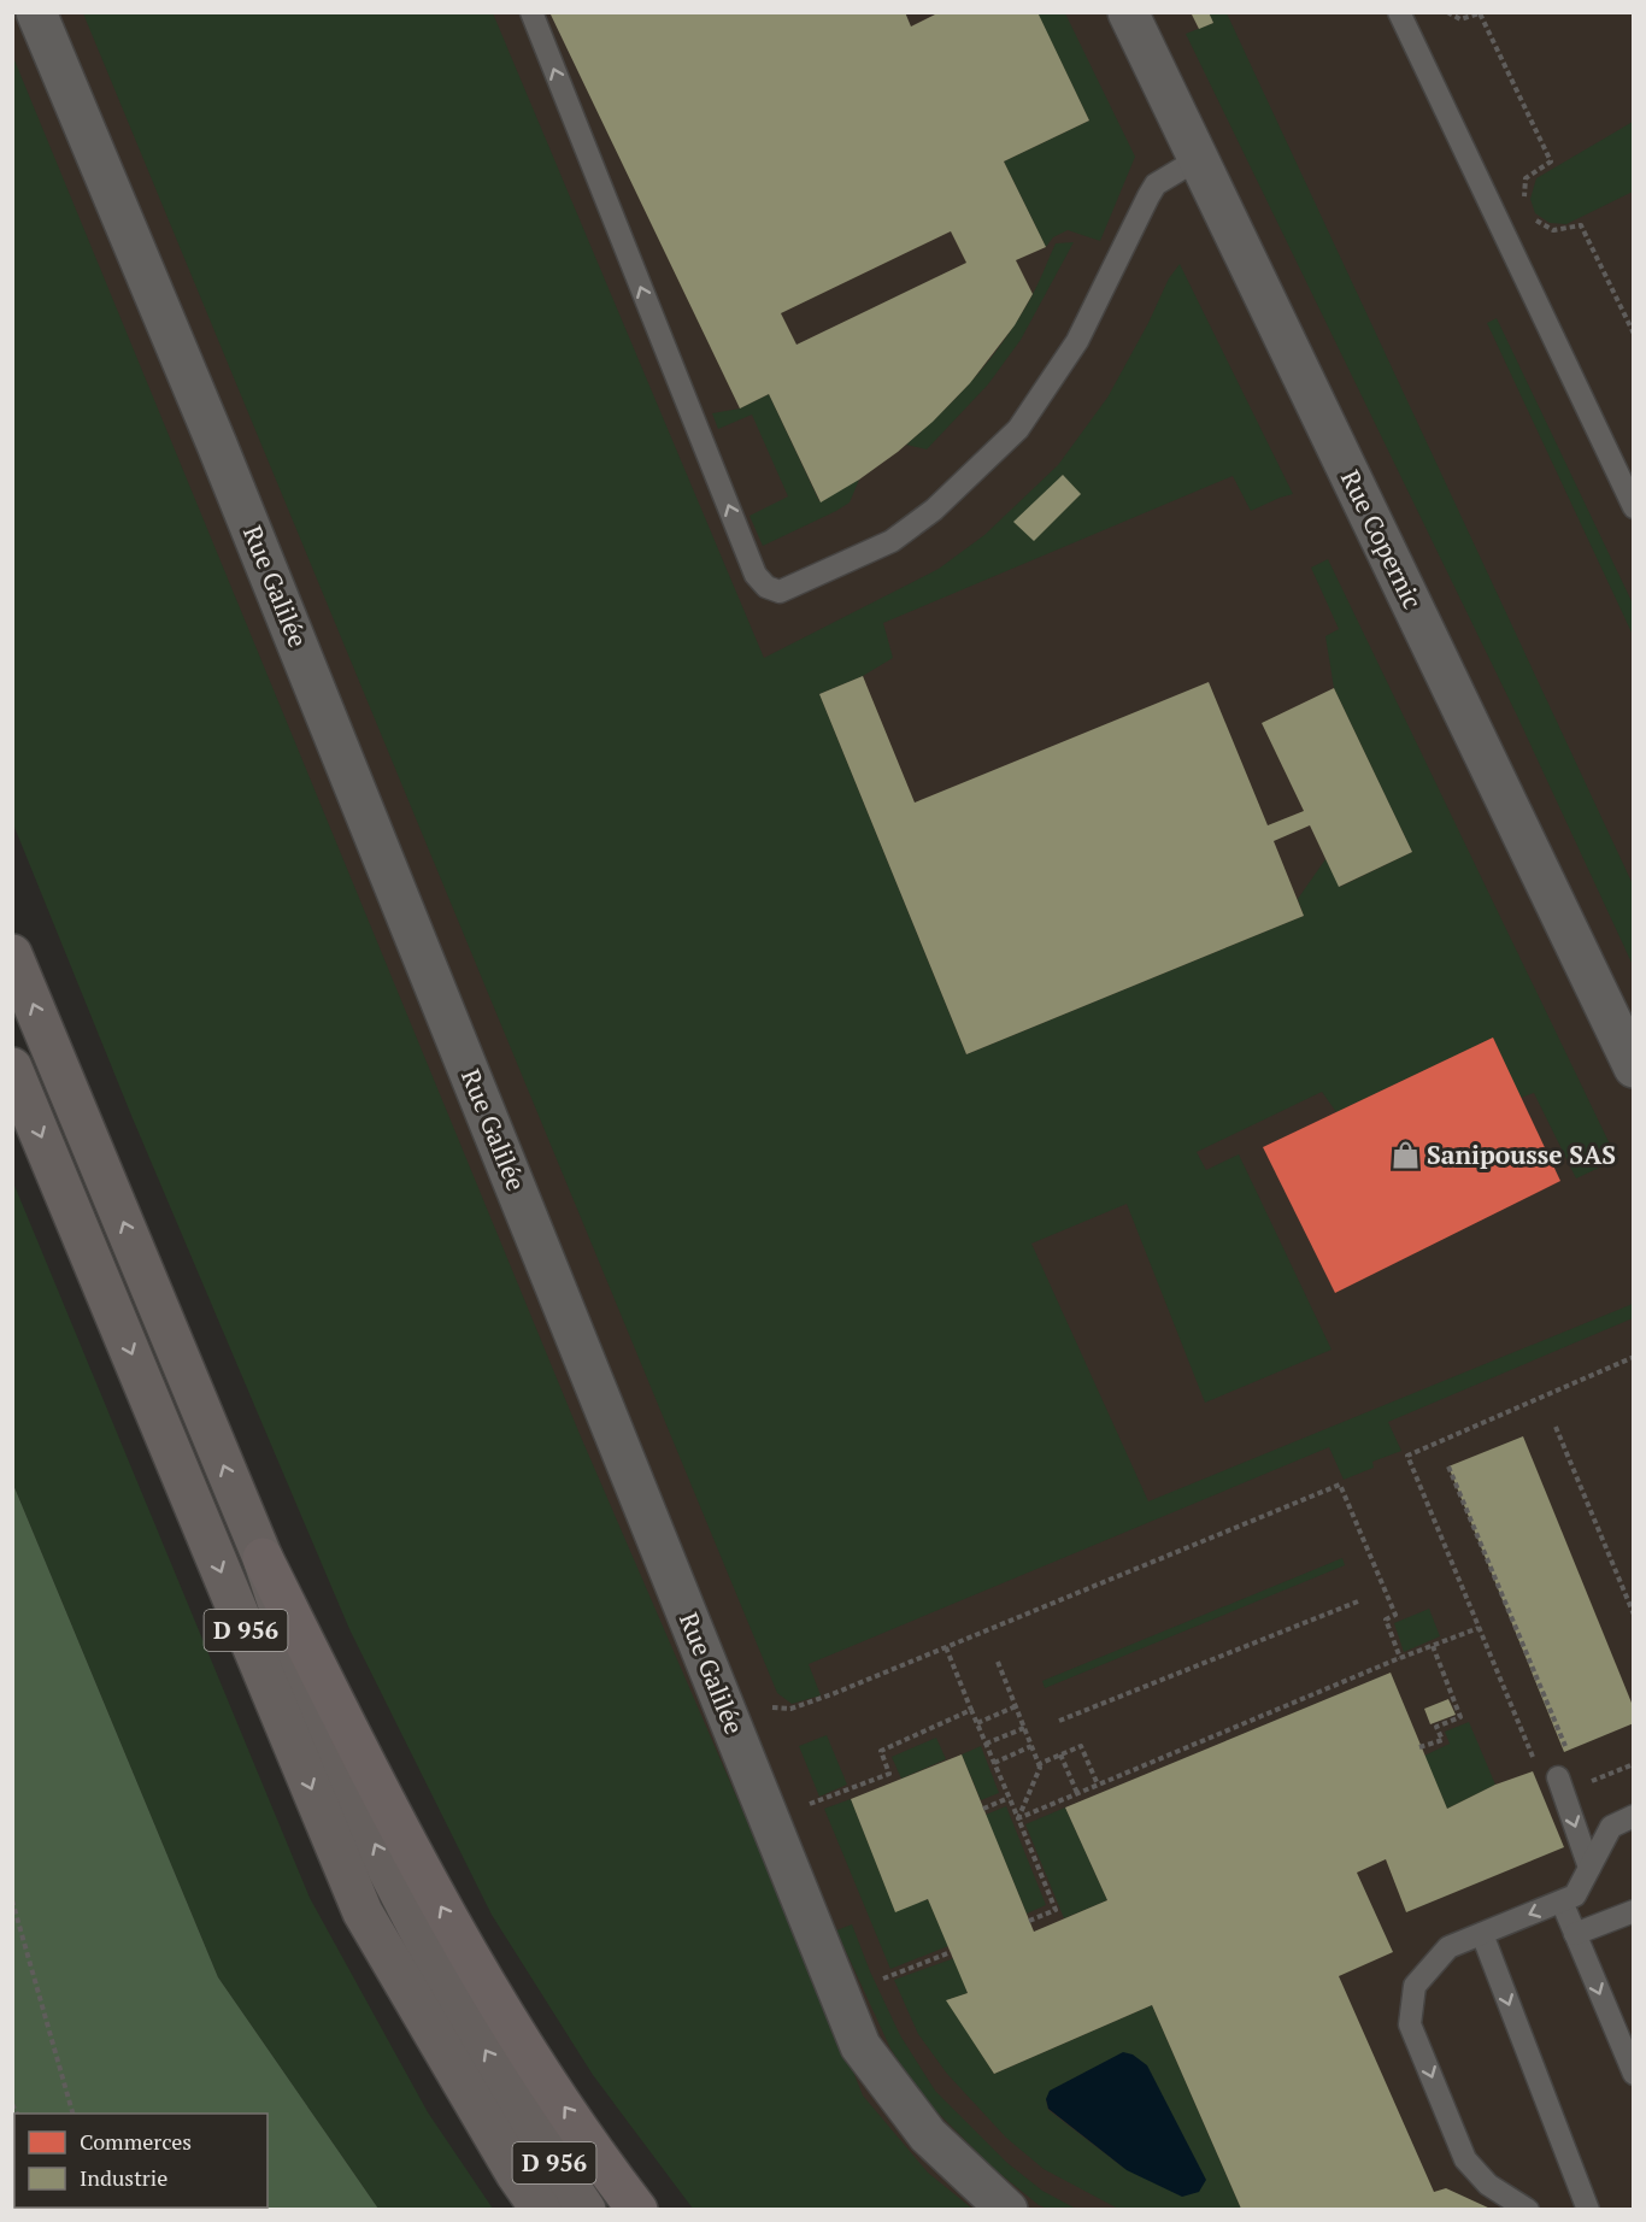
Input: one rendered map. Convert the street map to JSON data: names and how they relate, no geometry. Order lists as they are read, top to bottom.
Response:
{
  "streets": {
    "highway": ["D 956"],
    "street": ["Rue Copernic", "Rue Galilée"]
  },
  "places": {
    "shop": ["Sanipousse SAS"]
  },
  "legend": ["Commerces", "Industrie"]
}
